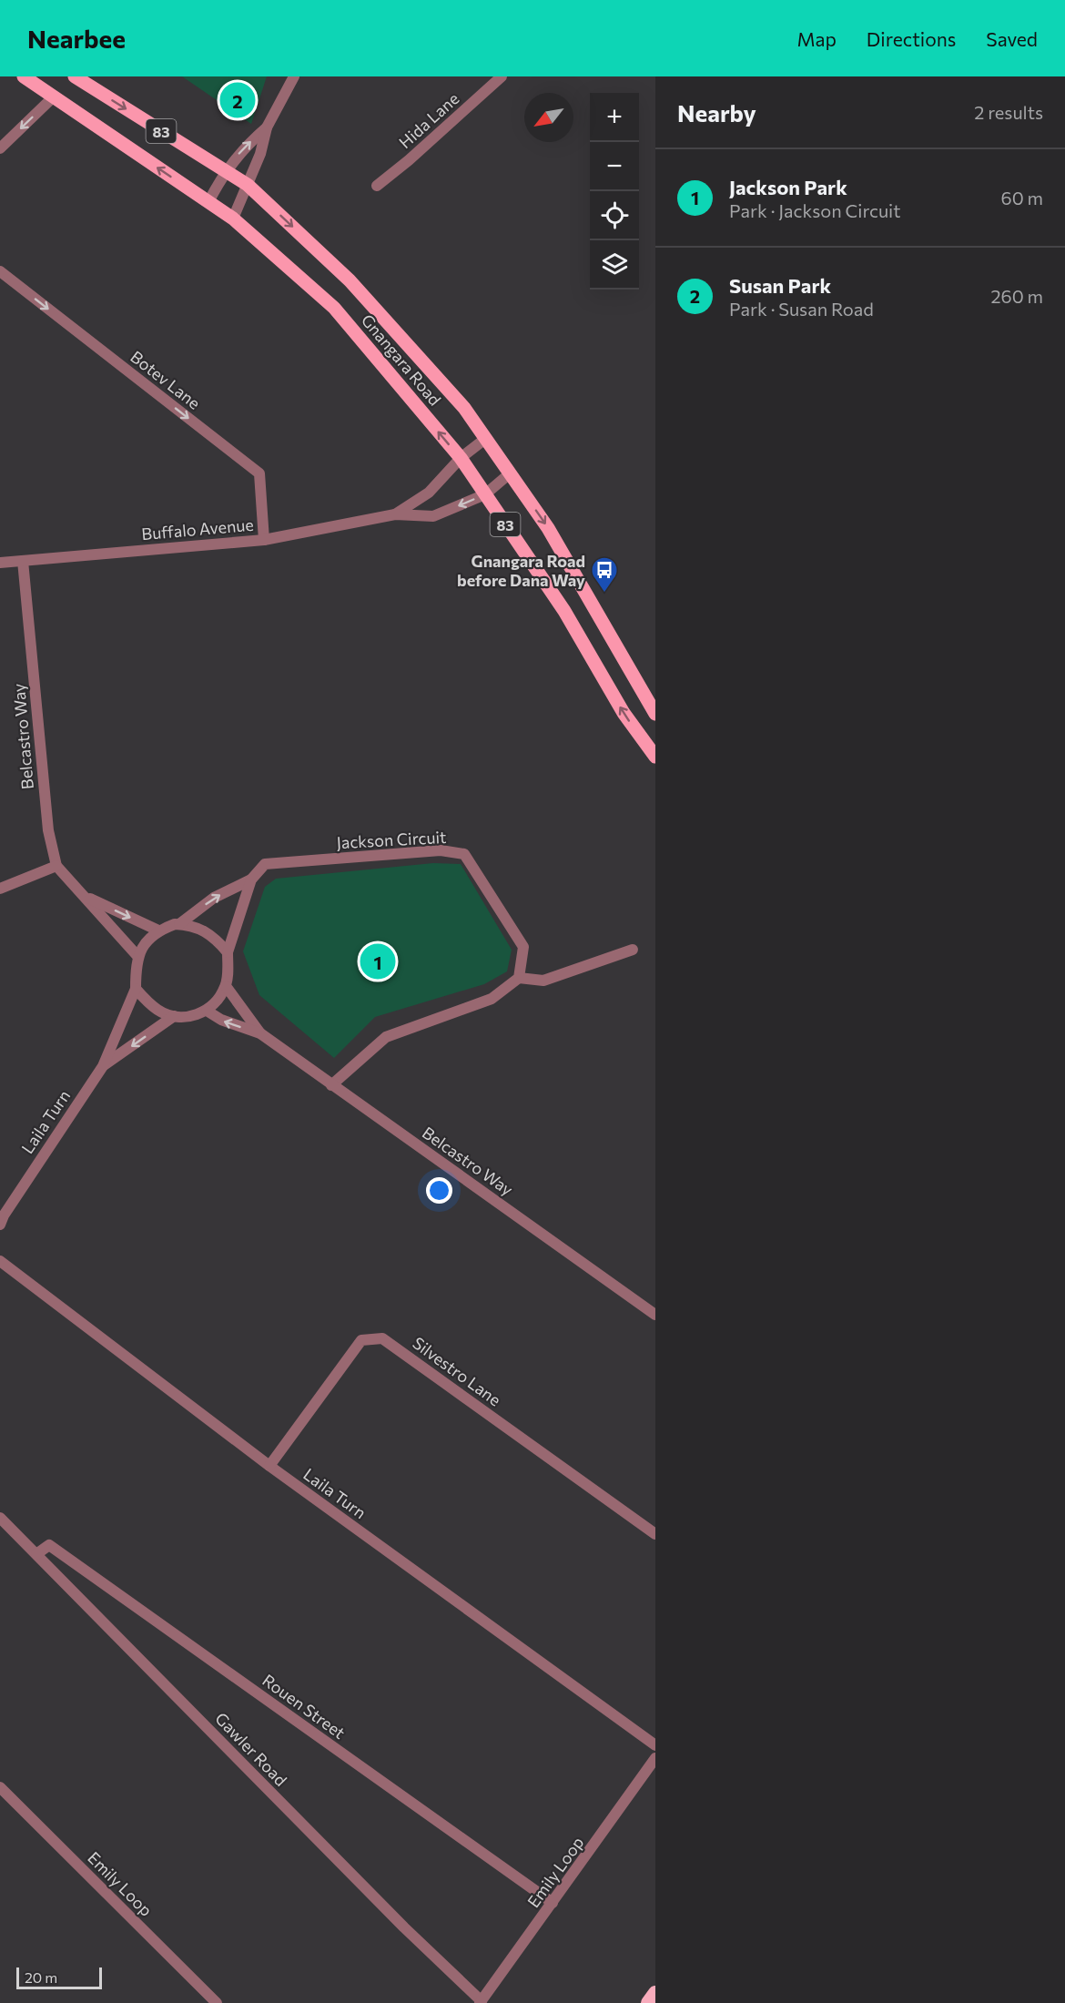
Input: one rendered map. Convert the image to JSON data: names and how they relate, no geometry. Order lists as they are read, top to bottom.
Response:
{
  "streets": {
    "main road": ["83", "Gnangara Road"],
    "street": [
      "Hida Lane",
      "Botev Lane",
      "Buffalo Avenue",
      "Belcastro Way",
      "Jackson Circuit",
      "Laila Turn",
      "Silvestro Lane",
      "Rouen Street",
      "Gawler Road",
      "Emily Loop"
    ]
  },
  "crossings": [
    ["Gnangara Road", "Buffalo Avenue"],
    ["Botev Lane", "Buffalo Avenue"],
    ["Buffalo Avenue", "Belcastro Way"],
    ["Belcastro Way", "Jackson Circuit"],
    ["Belcastro Way", "Laila Turn"],
    ["Jackson Circuit", "Laila Turn"],
    ["Laila Turn", "Silvestro Lane"],
    ["Rouen Street", "Gawler Road"],
    ["Rouen Street", "Emily Loop"],
    ["Gawler Road", "Emily Loop"]
  ],
  "one_way": ["Botev Lane"],
  "places": {
    "bus stop": ["Gnangara Road before Dana Way"]
  },
  "scale_bar": "20 m",
  "north": "bottom left",
  "page": {
    "header": "Nearbee",
    "nav": ["Map", "Directions", "Saved"],
    "heading": ["Nearby", "2 results"],
    "pins": ["2", "1"],
    "map_buttons": ["+", "−"],
    "list": [
      {
        "mark": "1",
        "name": "Jackson Park",
        "note": "Park · Jackson Circuit",
        "value": "60 m"
      },
      {
        "mark": "2",
        "name": "Susan Park",
        "note": "Park · Susan Road",
        "value": "260 m"
      }
    ],
    "scale": "20 m"
  }
}
